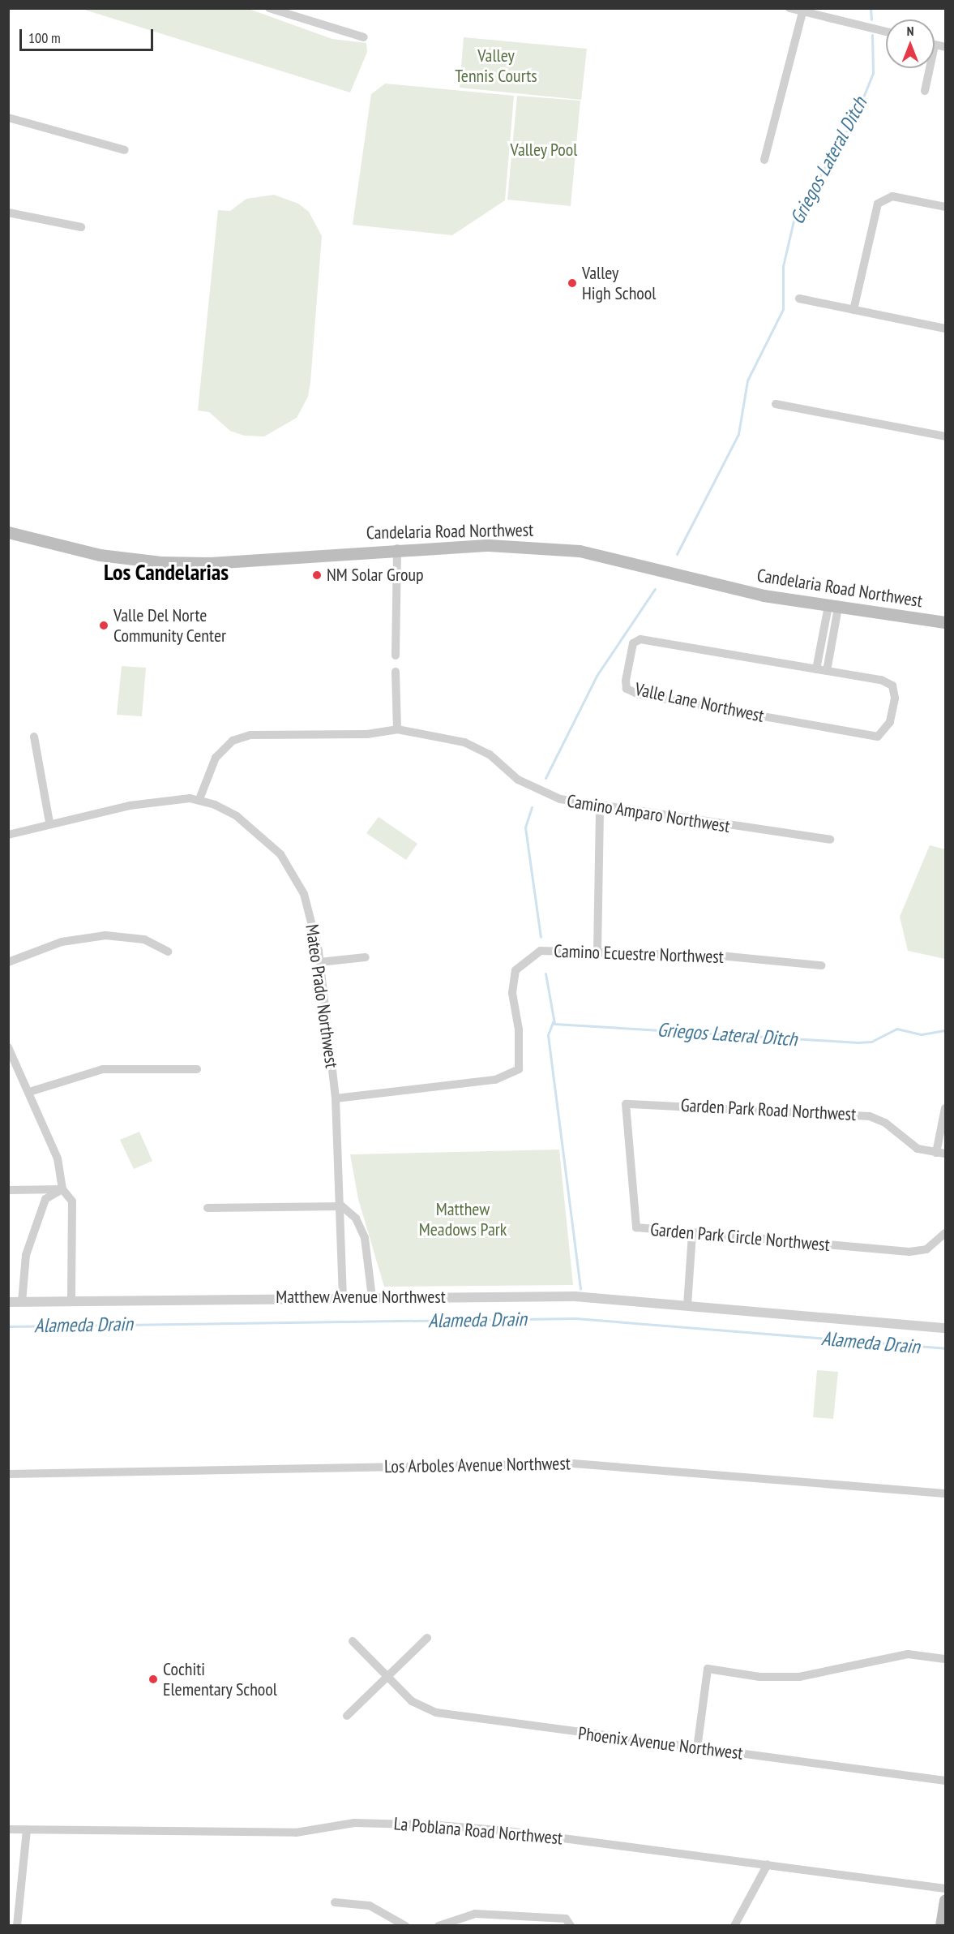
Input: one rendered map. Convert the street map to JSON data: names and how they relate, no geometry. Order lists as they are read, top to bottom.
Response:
{
  "streets": {
    "main road": ["Candelaria Road Northwest"],
    "street": [
      "Valle Lane Northwest",
      "Camino Amparo Northwest",
      "Camino Ecuestre Northwest",
      "Mateo Prado Northwest",
      "Garden Park Road Northwest",
      "Garden Park Circle Northwest",
      "Matthew Avenue Northwest",
      "Los Arboles Avenue Northwest",
      "Phoenix Avenue Northwest",
      "La Poblana Road Northwest"
    ]
  },
  "crossings": [
    ["Camino Amparo Northwest", "Mateo Prado Northwest"],
    ["Camino Ecuestre Northwest", "Mateo Prado Northwest"],
    ["Mateo Prado Northwest", "Matthew Avenue Northwest"],
    ["Garden Park Road Northwest", "Garden Park Circle Northwest"]
  ],
  "districts": ["Los Candelarias"],
  "water": ["Griegos Lateral Ditch", "Alameda Drain"],
  "parks": ["Valley Tennis Courts", "Valley Pool", "Matthew Meadows Park"],
  "places": [
    "Valley High School",
    "NM Solar Group",
    "Valle Del Norte Community Center",
    "Cochiti Elementary School"
  ],
  "scale_bar": "100 m",
  "north": "top"
}
